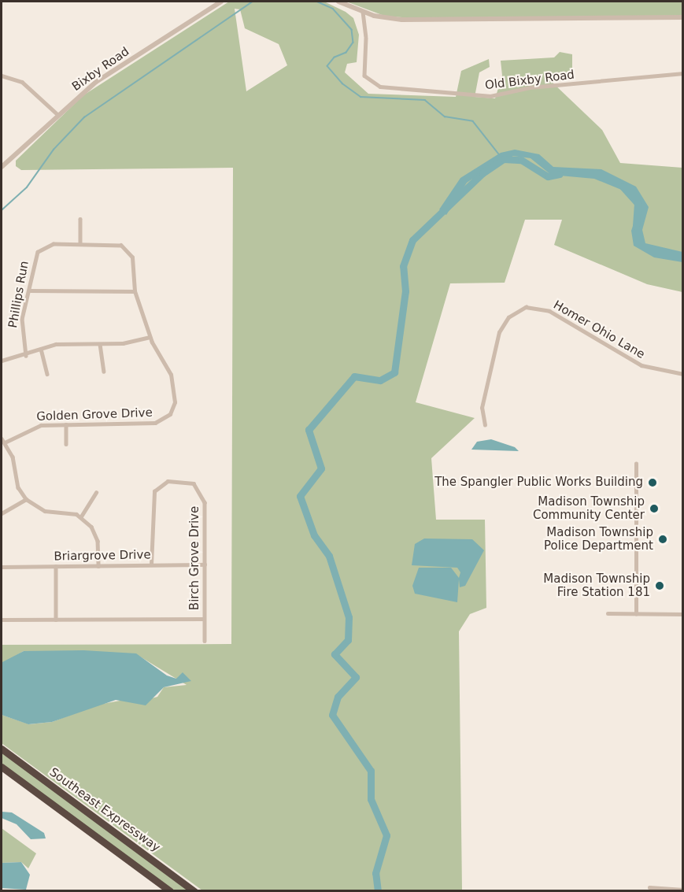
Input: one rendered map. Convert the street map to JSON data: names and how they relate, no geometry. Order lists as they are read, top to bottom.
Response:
{
  "streets": {
    "highway": ["Southeast Expressway"],
    "street": [
      "Bixby Road",
      "Old Bixby Road",
      "Phillips Run",
      "Homer Ohio Lane",
      "Golden Grove Drive",
      "Briargrove Drive",
      "Birch Grove Drive"
    ]
  },
  "crossings": [
    ["Briargrove Drive", "Birch Grove Drive"]
  ],
  "places": [
    "The Spangler Public Works Building",
    "Madison Township Community Center",
    "Madison Township Police Department",
    "Madison Township Fire Station 181"
  ]
}
